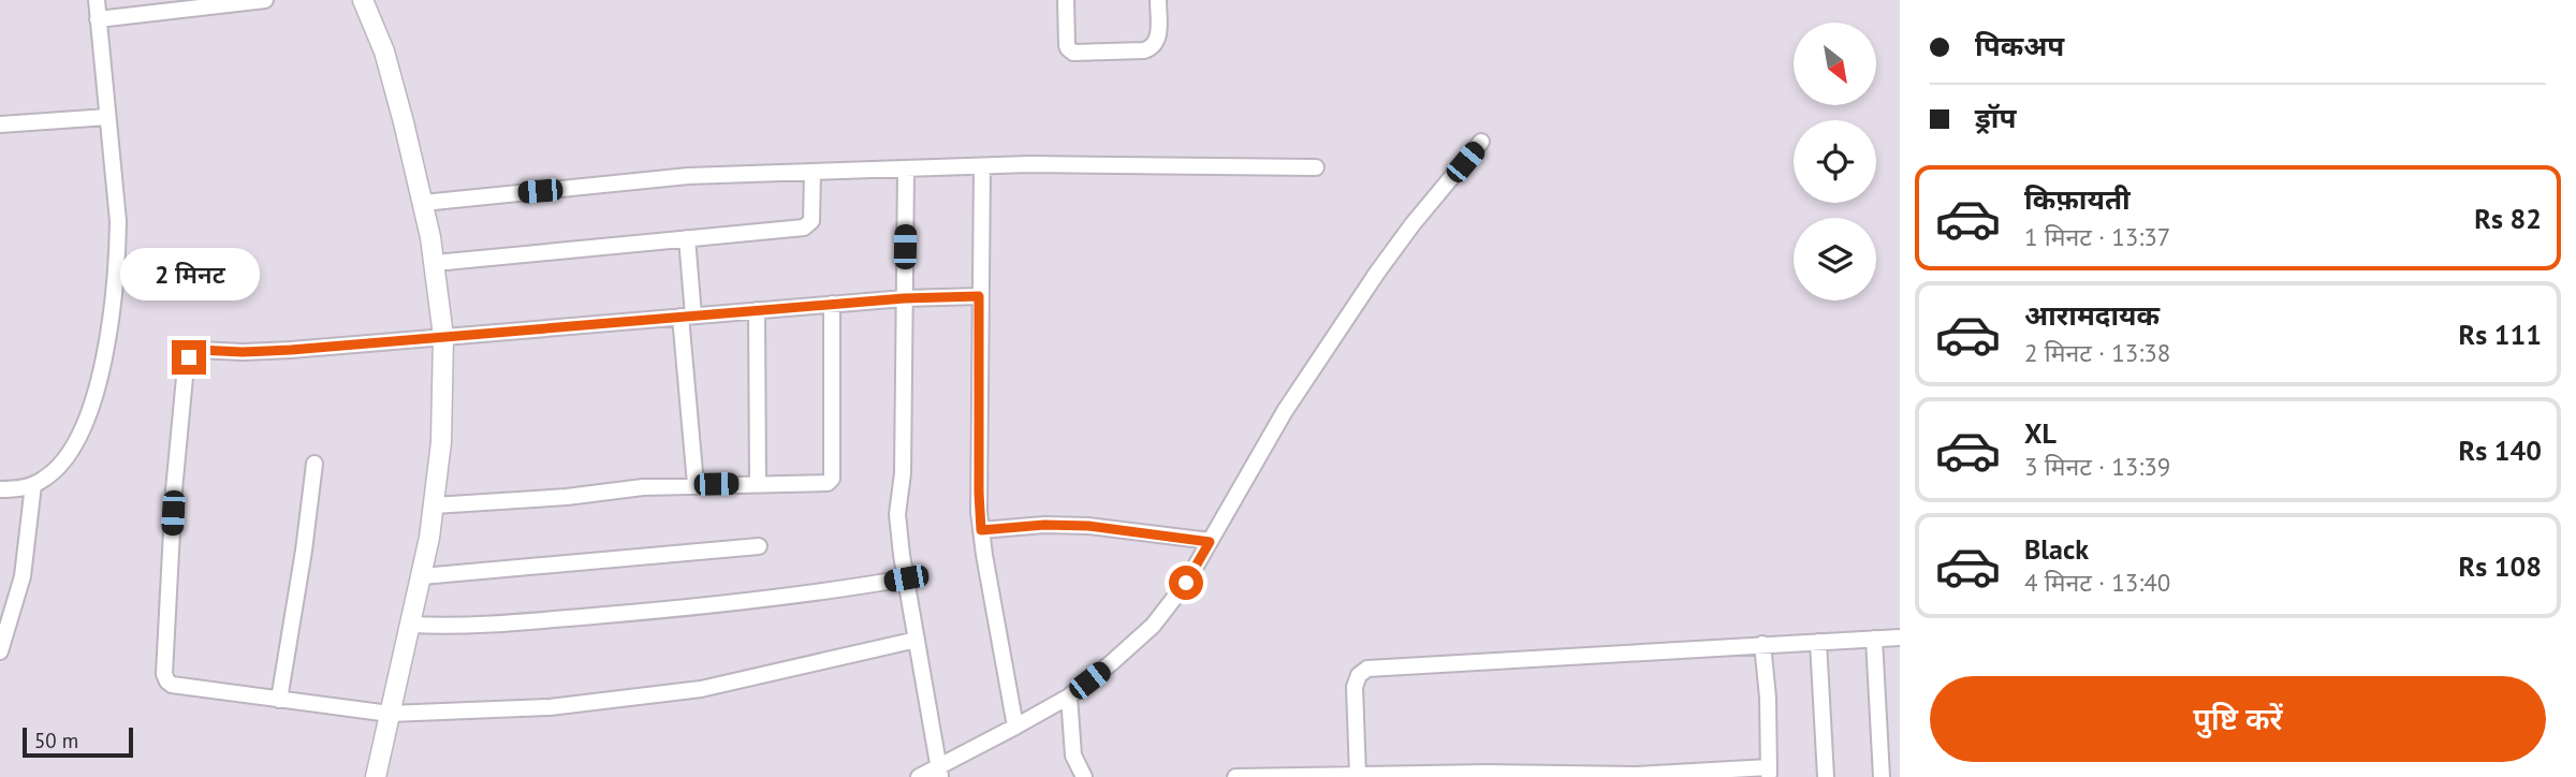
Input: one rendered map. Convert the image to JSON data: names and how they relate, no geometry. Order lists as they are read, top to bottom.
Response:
{
  "scale_bar": "50 m",
  "north": "bottom right",
  "page": {
    "banner": ["पिकअप", "ड्रॉप"],
    "list": [
      {
        "name": "किफ़ायती",
        "note": "1 मिनट · 13:37",
        "value": "Rs 82"
      },
      {
        "name": "आरामदायक",
        "note": "2 मिनट · 13:38",
        "value": "Rs 111"
      },
      {
        "name": "XL",
        "note": "3 मिनट · 13:39",
        "value": "Rs 140"
      },
      {
        "name": "Black",
        "note": "4 मिनट · 13:40",
        "value": "Rs 108"
      }
    ],
    "bubble": "2 मिनट",
    "buttons": "पुष्टि करें",
    "scale": "50 m"
  }
}
